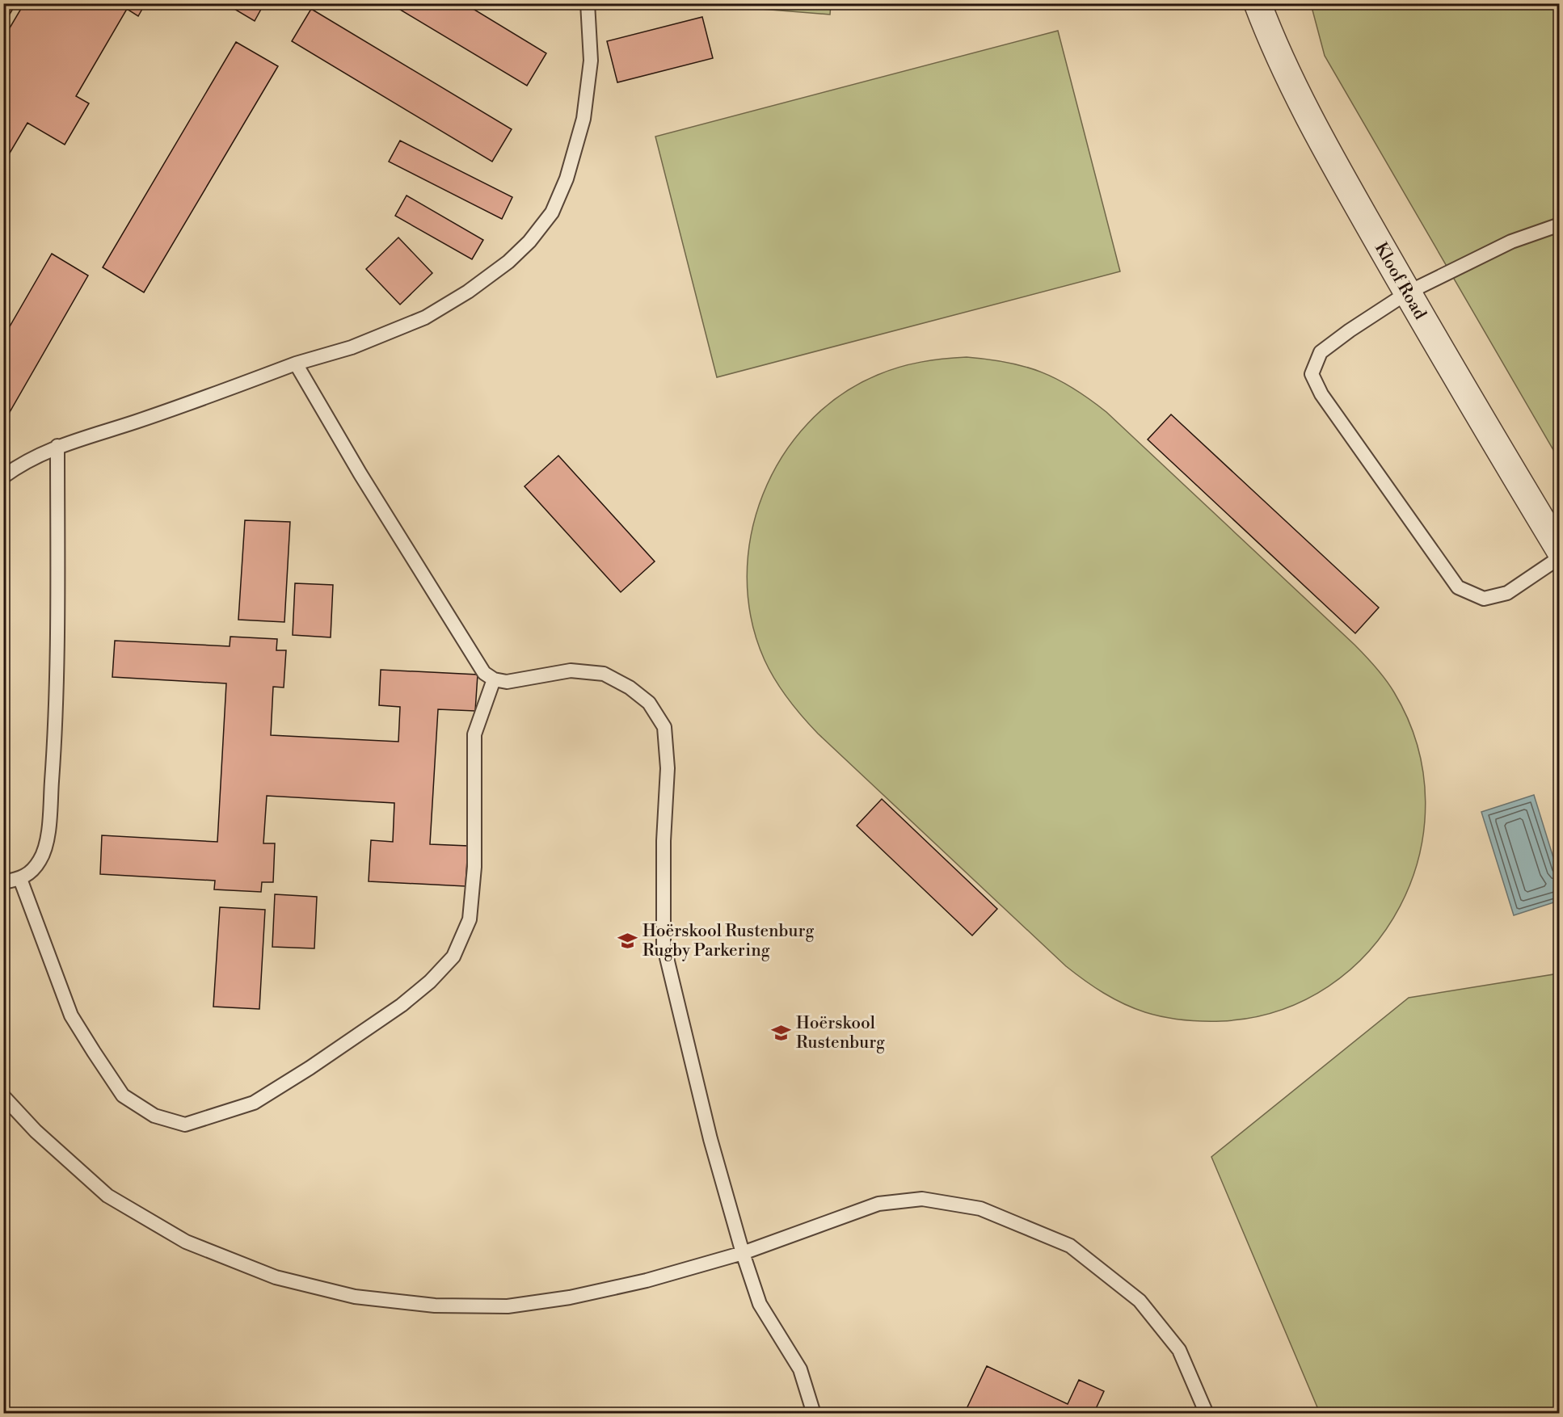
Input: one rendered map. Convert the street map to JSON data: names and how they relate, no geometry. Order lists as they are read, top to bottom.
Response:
{
  "streets": {
    "street": ["Kloof Road"]
  },
  "places": {
    "school or university": ["Hoërskool Rustenburg Rugby Parkering", "Hoërskool Rustenburg"]
  }
}
